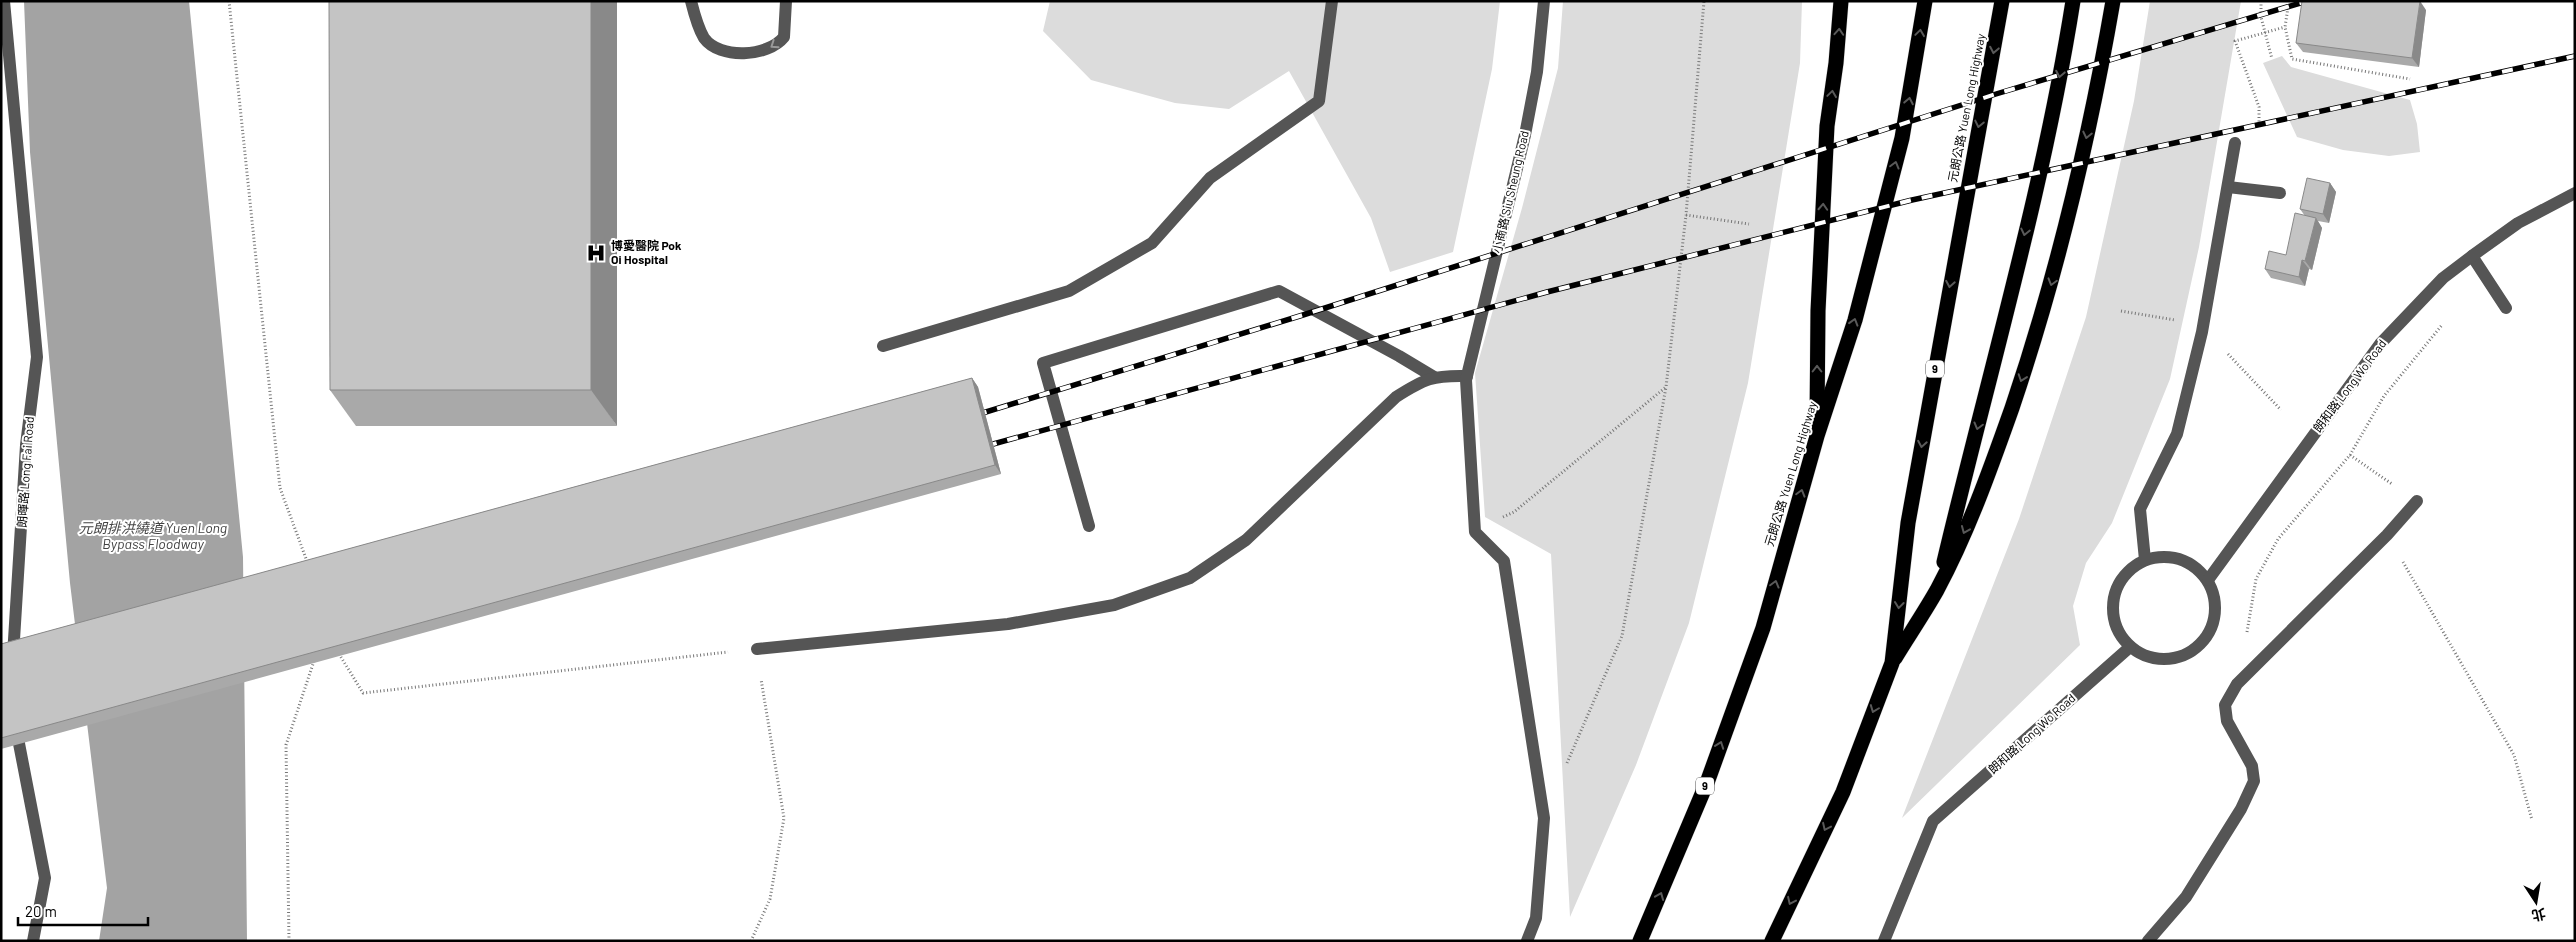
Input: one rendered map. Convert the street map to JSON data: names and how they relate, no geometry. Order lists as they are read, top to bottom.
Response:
{
  "streets": {
    "highway": ["元朗公路 Yuen Long Highway", "9"],
    "street": ["小商路 Siu Sheung Road", "朗和路 Long Wo Road", "朗暉路 Long Fai Road"]
  },
  "water": ["元朗排洪繞道 Yuen Long Bypass Floodway"],
  "places": {
    "hospital": ["博愛醫院 Pok Oi Hospital"]
  },
  "scale_bar": "20 m",
  "north": "bottom"
}
